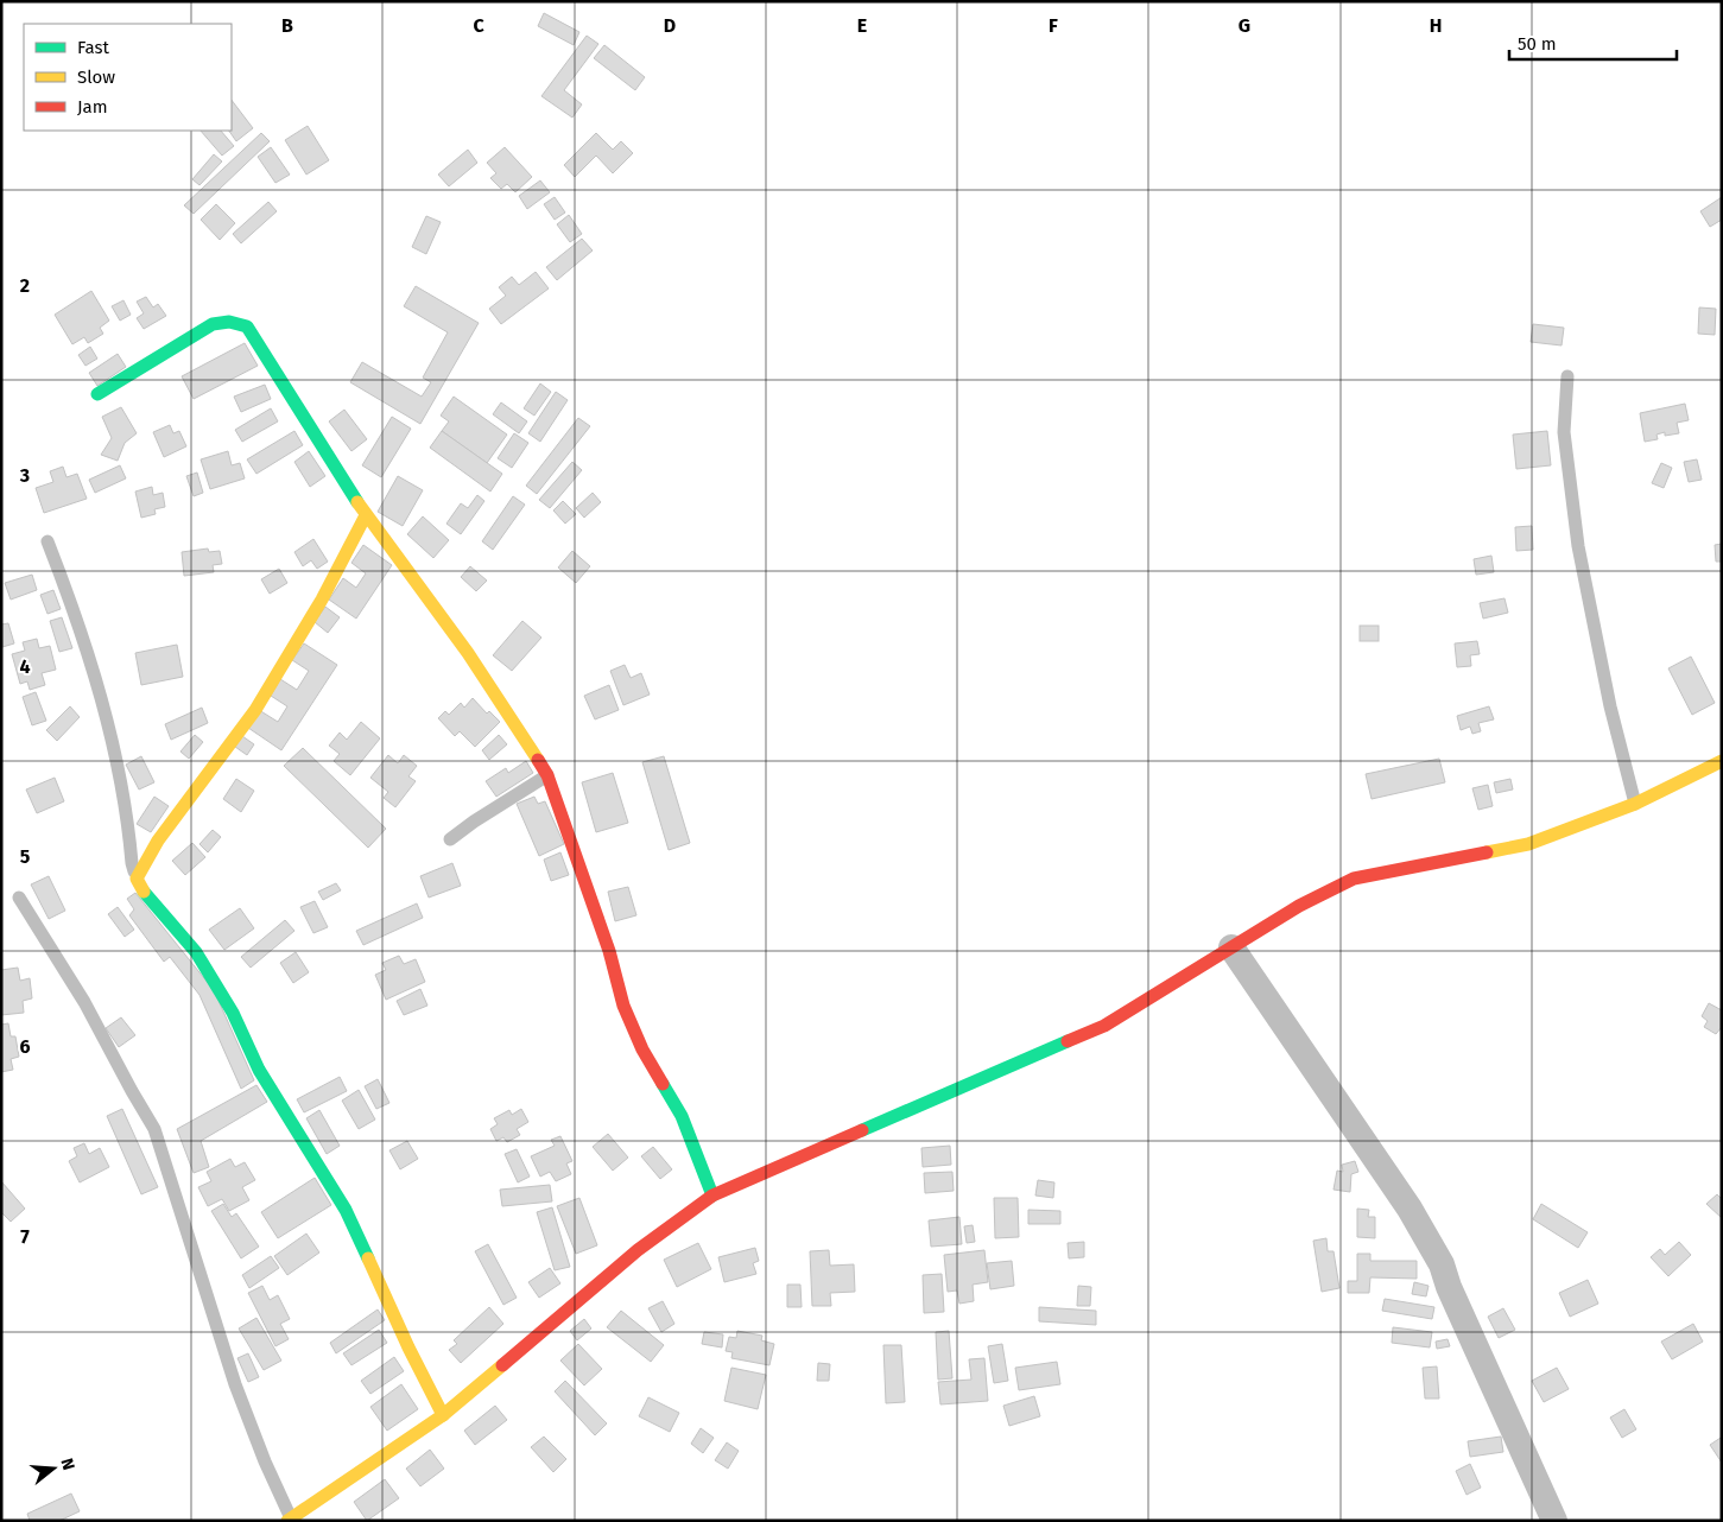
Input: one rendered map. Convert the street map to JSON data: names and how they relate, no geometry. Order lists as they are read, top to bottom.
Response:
{
  "legend": ["Fast", "Slow", "Jam"],
  "scale_bar": "50 m",
  "north": "right",
  "grid": {
    "columns": [
      "B",
      "C",
      "D",
      "E",
      "F",
      "G",
      "H"
    ],
    "rows": [
      "2",
      "3",
      "4",
      "5",
      "6",
      "7"
    ]
  }
}
